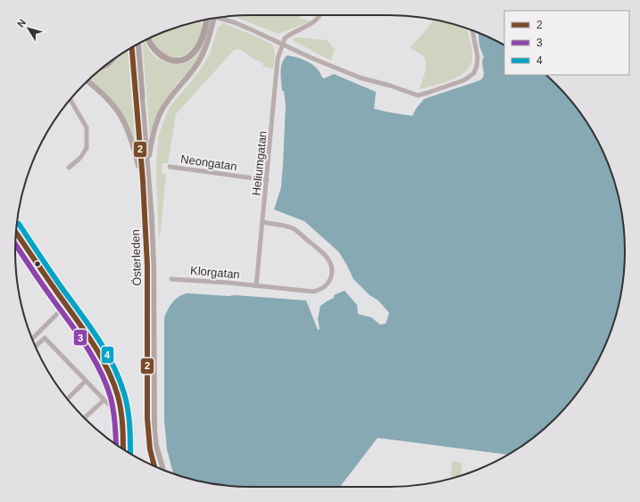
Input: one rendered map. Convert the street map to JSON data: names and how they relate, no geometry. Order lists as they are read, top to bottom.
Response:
{
  "streets": {
    "highway": ["Österleden"],
    "street": ["Neongatan", "Heliumgatan", "Klorgatan"]
  },
  "crossings": [
    ["Neongatan", "Heliumgatan"],
    ["Heliumgatan", "Klorgatan"]
  ],
  "lines": ["transit line 2", "transit line 4", "transit line 3"],
  "legend": ["2", "3", "4"],
  "north": "top left"
}
